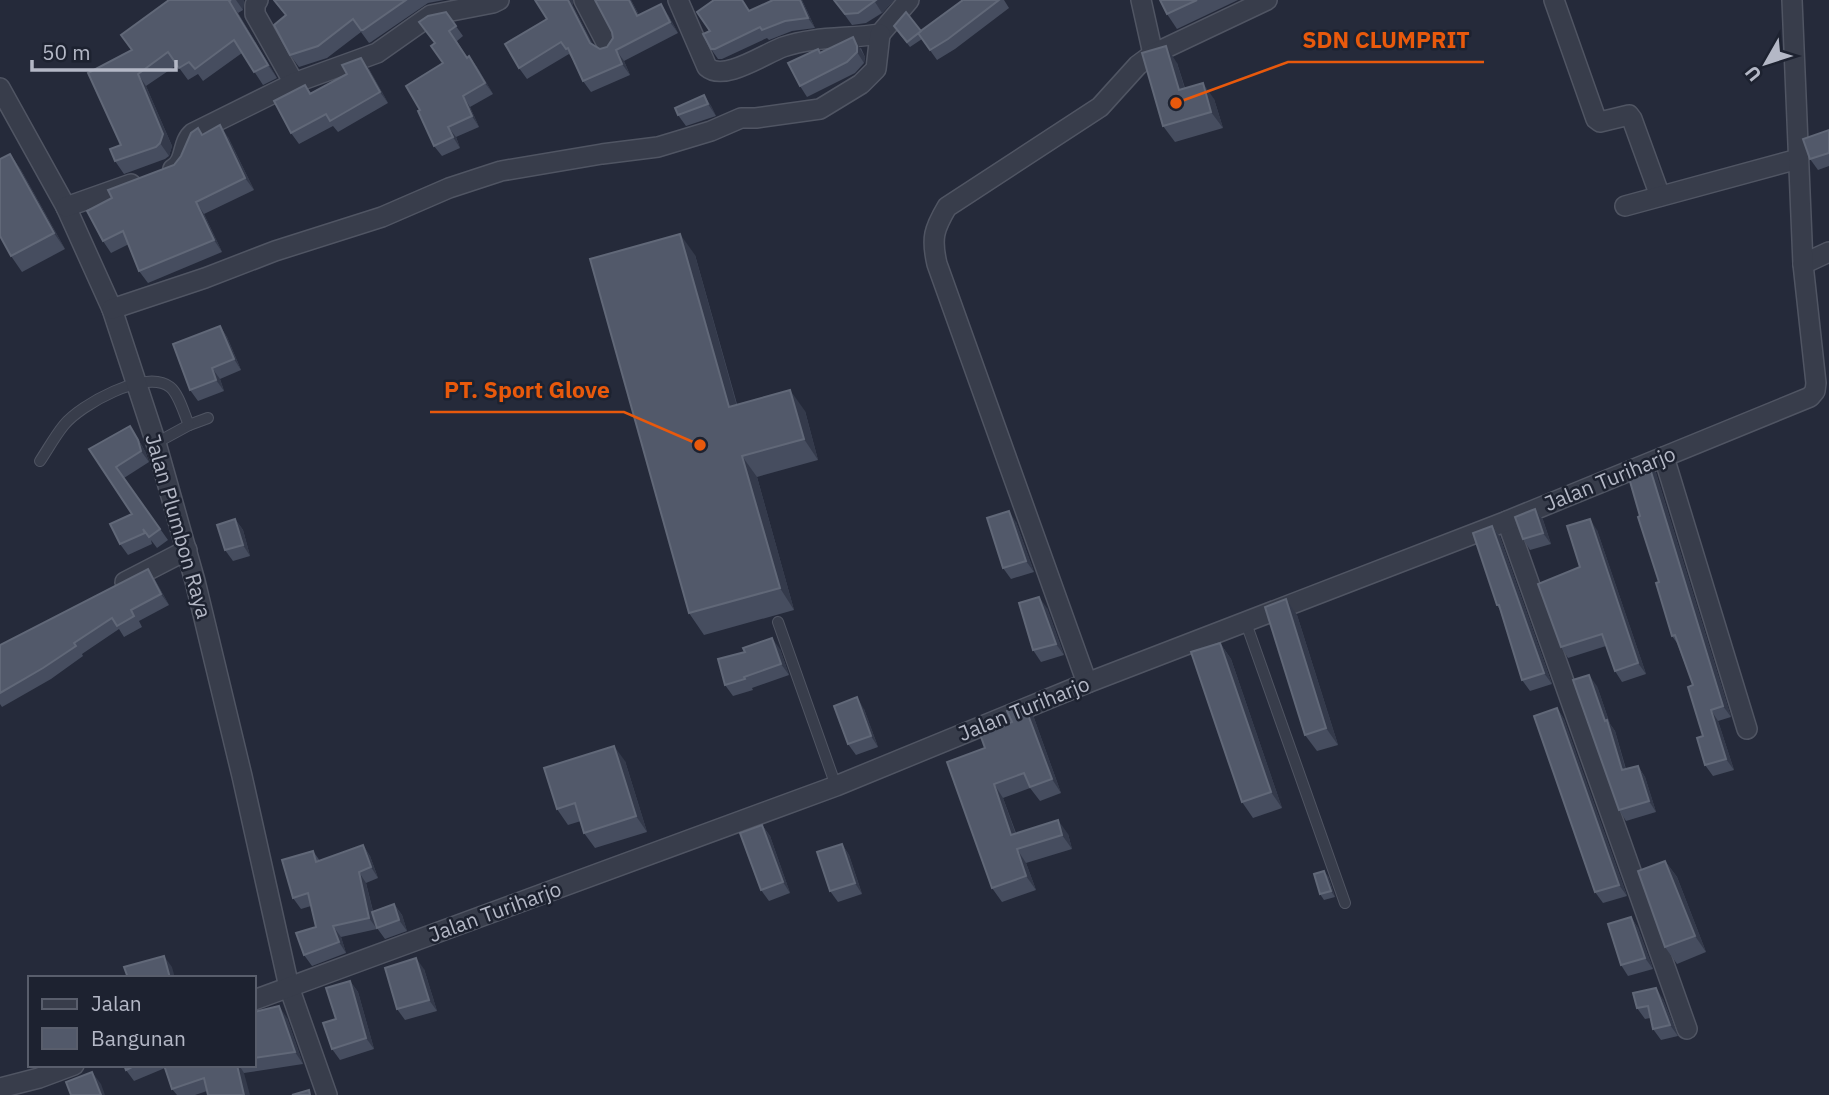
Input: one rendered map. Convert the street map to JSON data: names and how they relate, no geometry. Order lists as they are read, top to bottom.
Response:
{
  "streets": {
    "street": ["Jalan Turiharjo", "Jalan Plumbon Raya"]
  },
  "crossings": [
    ["Jalan Turiharjo", "Jalan Plumbon Raya"]
  ],
  "places": ["SDN CLUMPRIT", "PT. Sport Glove"],
  "legend": ["Jalan", "Bangunan"],
  "scale_bar": "50 m",
  "north": "bottom left"
}
